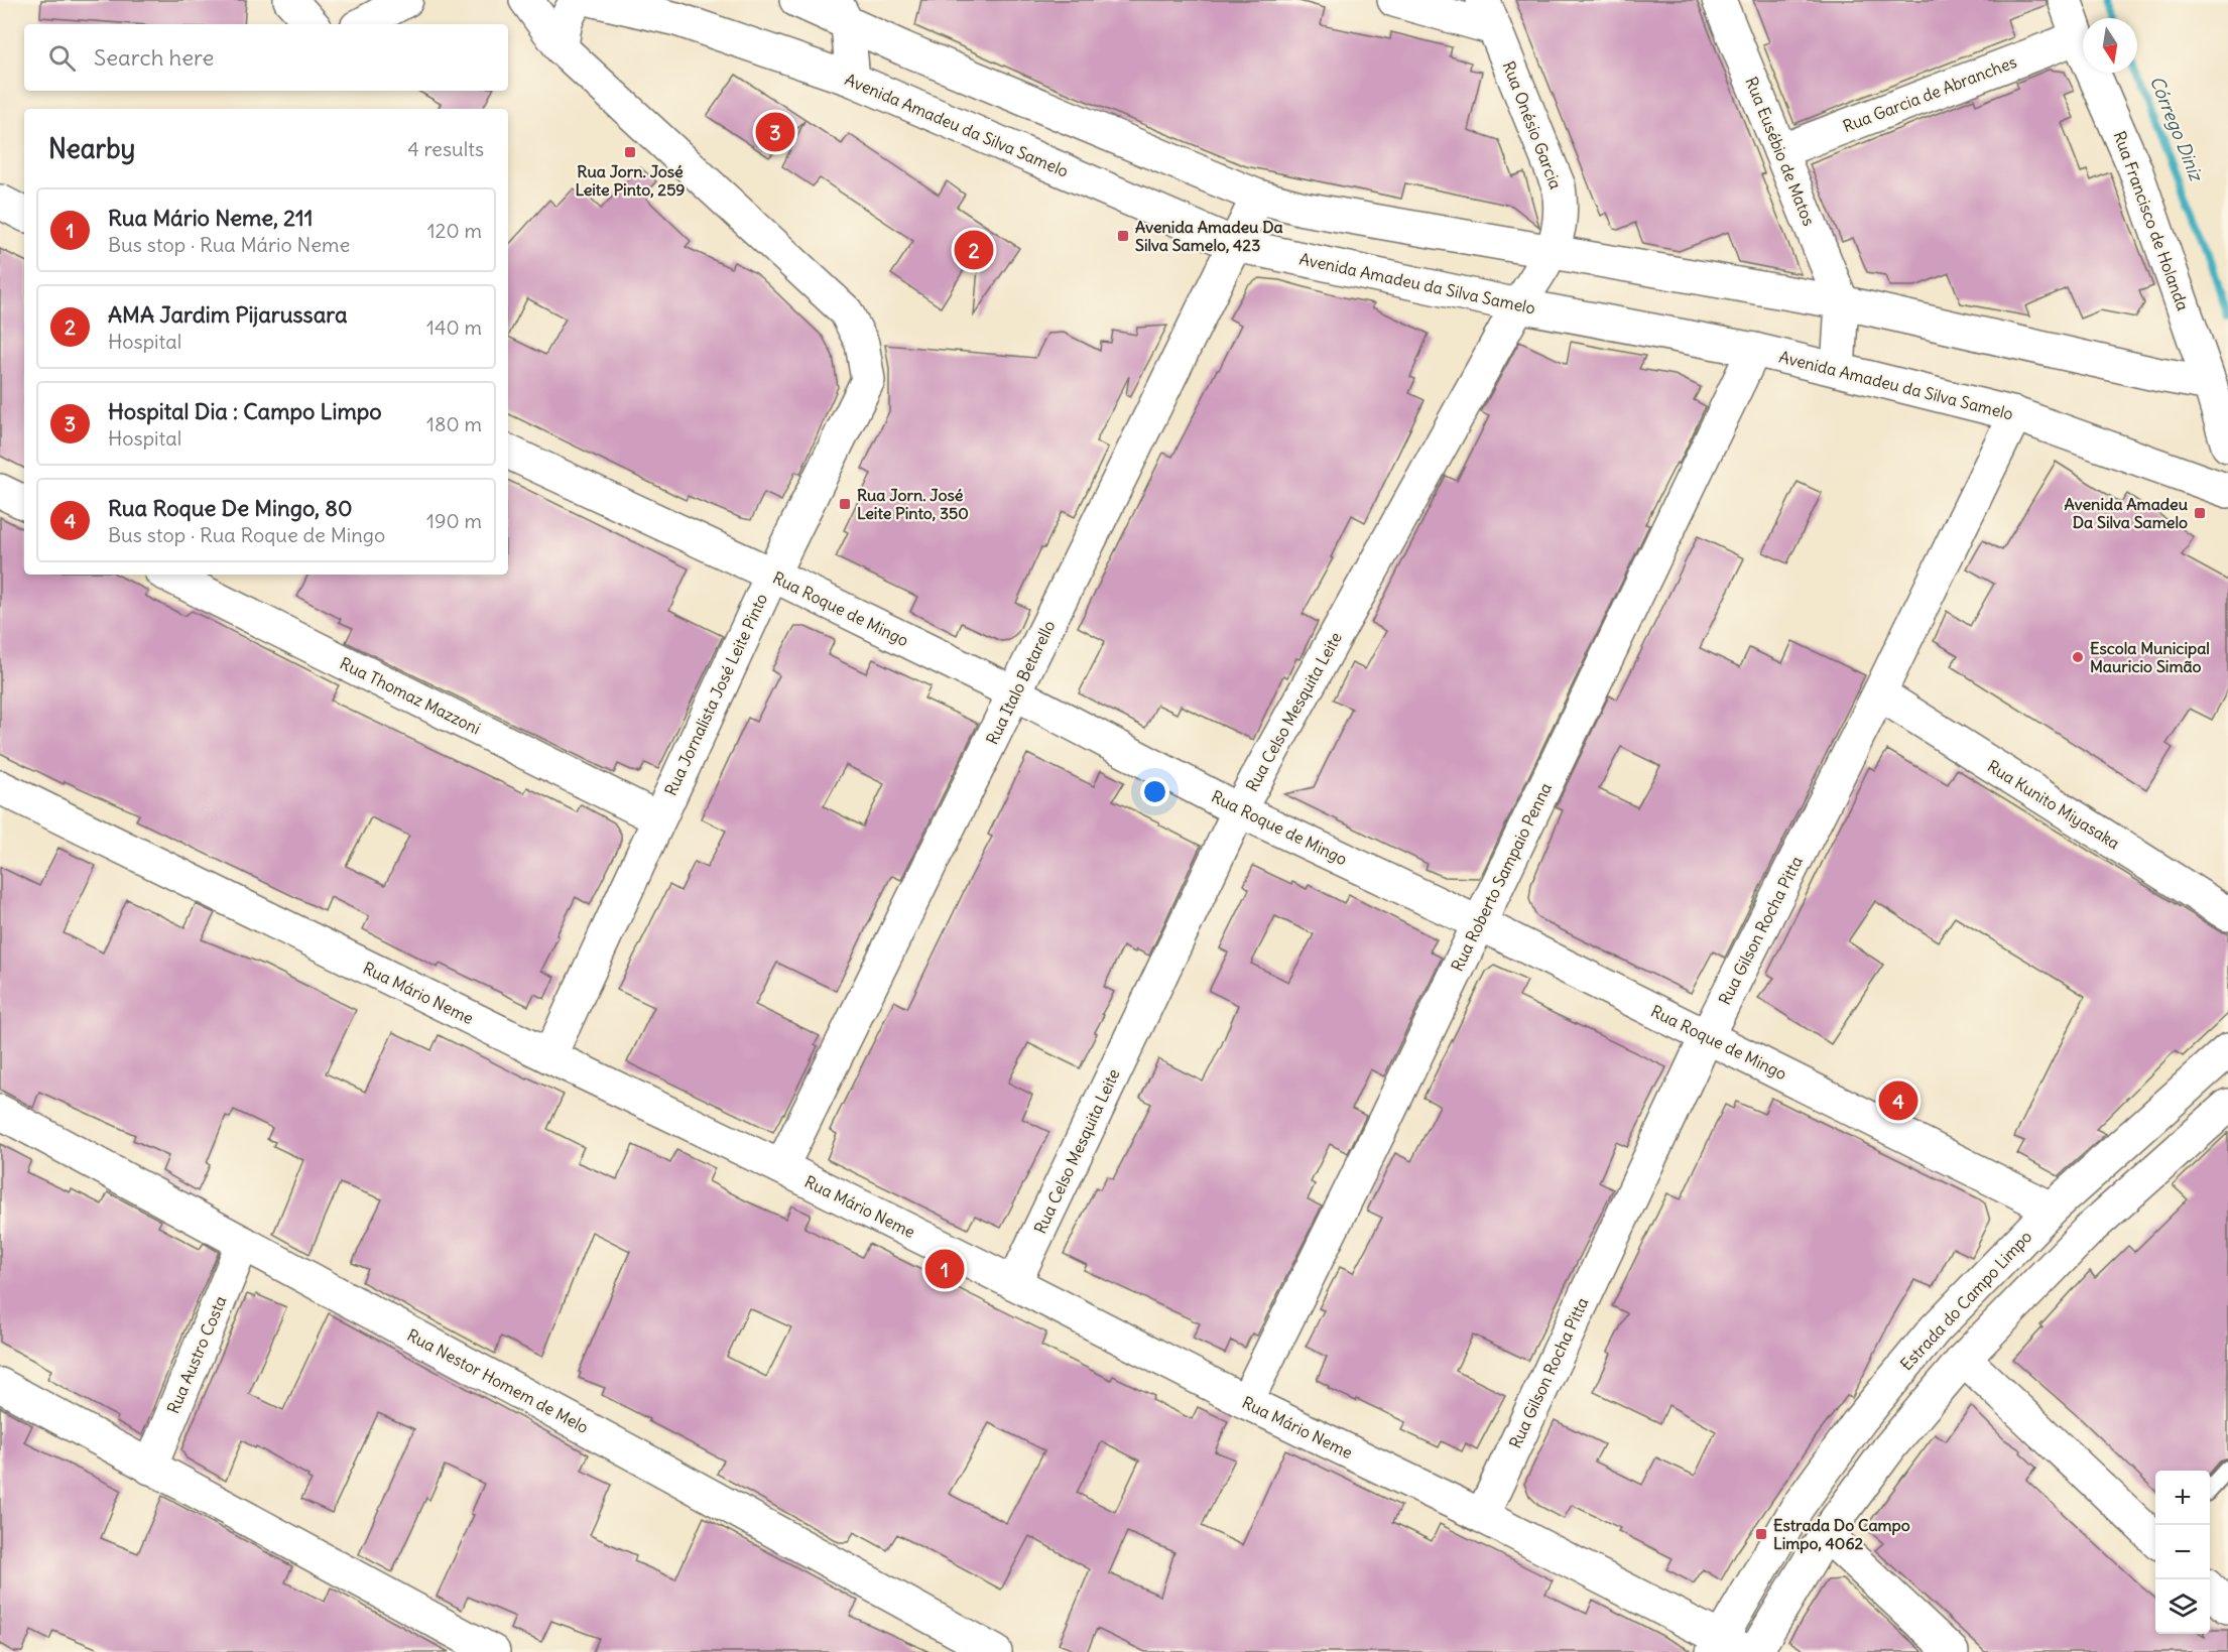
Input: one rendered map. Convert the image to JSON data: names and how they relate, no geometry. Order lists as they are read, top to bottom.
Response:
{
  "streets": {
    "street": [
      "Rua Garcia de Abranches",
      "Avenida Amadeu da Silva Samelo",
      "Rua Onésio Garcia",
      "Rua Eusébio de Matos",
      "Rua Francisco de Holanda",
      "Rua Roque de Mingo",
      "Rua Italo Betarello",
      "Rua Jornalista José Leite Pinto",
      "Rua Thomaz Mazzoni",
      "Rua Celso Mesquita Leite",
      "Rua Kunito Miyasaka",
      "Rua Roberto Sampaio Penna",
      "Rua Gilson Rocha Pitta",
      "Rua Mário Neme",
      "Estrada do Campo Limpo",
      "Rua Austro Costa",
      "Rua Nestor Homem de Melo"
    ]
  },
  "crossings": [
    ["Rua Garcia de Abranches", "Rua Eusébio de Matos"],
    ["Rua Garcia de Abranches", "Rua Francisco de Holanda"],
    ["Avenida Amadeu da Silva Samelo", "Rua Italo Betarello"],
    ["Avenida Amadeu da Silva Samelo", "Rua Celso Mesquita Leite"],
    ["Avenida Amadeu da Silva Samelo", "Rua Roberto Sampaio Penna"],
    ["Avenida Amadeu da Silva Samelo", "Rua Gilson Rocha Pitta"],
    ["Rua Onésio Garcia", "Rua Celso Mesquita Leite"],
    ["Rua Roque de Mingo", "Rua Italo Betarello"],
    ["Rua Roque de Mingo", "Rua Jornalista José Leite Pinto"],
    ["Rua Roque de Mingo", "Rua Celso Mesquita Leite"],
    ["Rua Roque de Mingo", "Rua Roberto Sampaio Penna"],
    ["Rua Roque de Mingo", "Rua Gilson Rocha Pitta"],
    ["Rua Roque de Mingo", "Estrada do Campo Limpo"],
    ["Rua Italo Betarello", "Rua Mário Neme"],
    ["Rua Jornalista José Leite Pinto", "Rua Thomaz Mazzoni"],
    ["Rua Jornalista José Leite Pinto", "Rua Mário Neme"],
    ["Rua Celso Mesquita Leite", "Rua Mário Neme"],
    ["Rua Kunito Miyasaka", "Rua Gilson Rocha Pitta"],
    ["Rua Roberto Sampaio Penna", "Rua Mário Neme"],
    ["Rua Gilson Rocha Pitta", "Rua Mário Neme"],
    ["Rua Mário Neme", "Estrada do Campo Limpo"],
    ["Rua Austro Costa", "Rua Nestor Homem de Melo"]
  ],
  "water": ["Córrego Diniz"],
  "places": {
    "transit": [
      "Rua Jorn. José Leite Pinto, 259",
      "Avenida Amadeu Da Silva Samelo, 423",
      "Rua Jorn. José Leite Pinto, 350",
      "Avenida Amadeu Da Silva Samelo",
      "Estrada Do Campo Limpo, 4062"
    ],
    "other": ["Escola Municipal Mauricio Simão"]
  },
  "north": "bottom",
  "page": {
    "search": "Search here",
    "heading": ["Nearby", "4 results"],
    "pins": [
      "3",
      "2",
      "4",
      "1"
    ],
    "list": [
      {
        "mark": "1",
        "name": "Rua Mário Neme, 211",
        "note": "Bus stop · Rua Mário Neme",
        "value": "120 m"
      },
      {
        "mark": "2",
        "name": "AMA Jardim Pijarussara",
        "note": "Hospital",
        "value": "140 m"
      },
      {
        "mark": "3",
        "name": "Hospital Dia : Campo Limpo",
        "note": "Hospital",
        "value": "180 m"
      },
      {
        "mark": "4",
        "name": "Rua Roque De Mingo, 80",
        "note": "Bus stop · Rua Roque de Mingo",
        "value": "190 m"
      }
    ],
    "map_buttons": ["+", "−"]
  }
}
